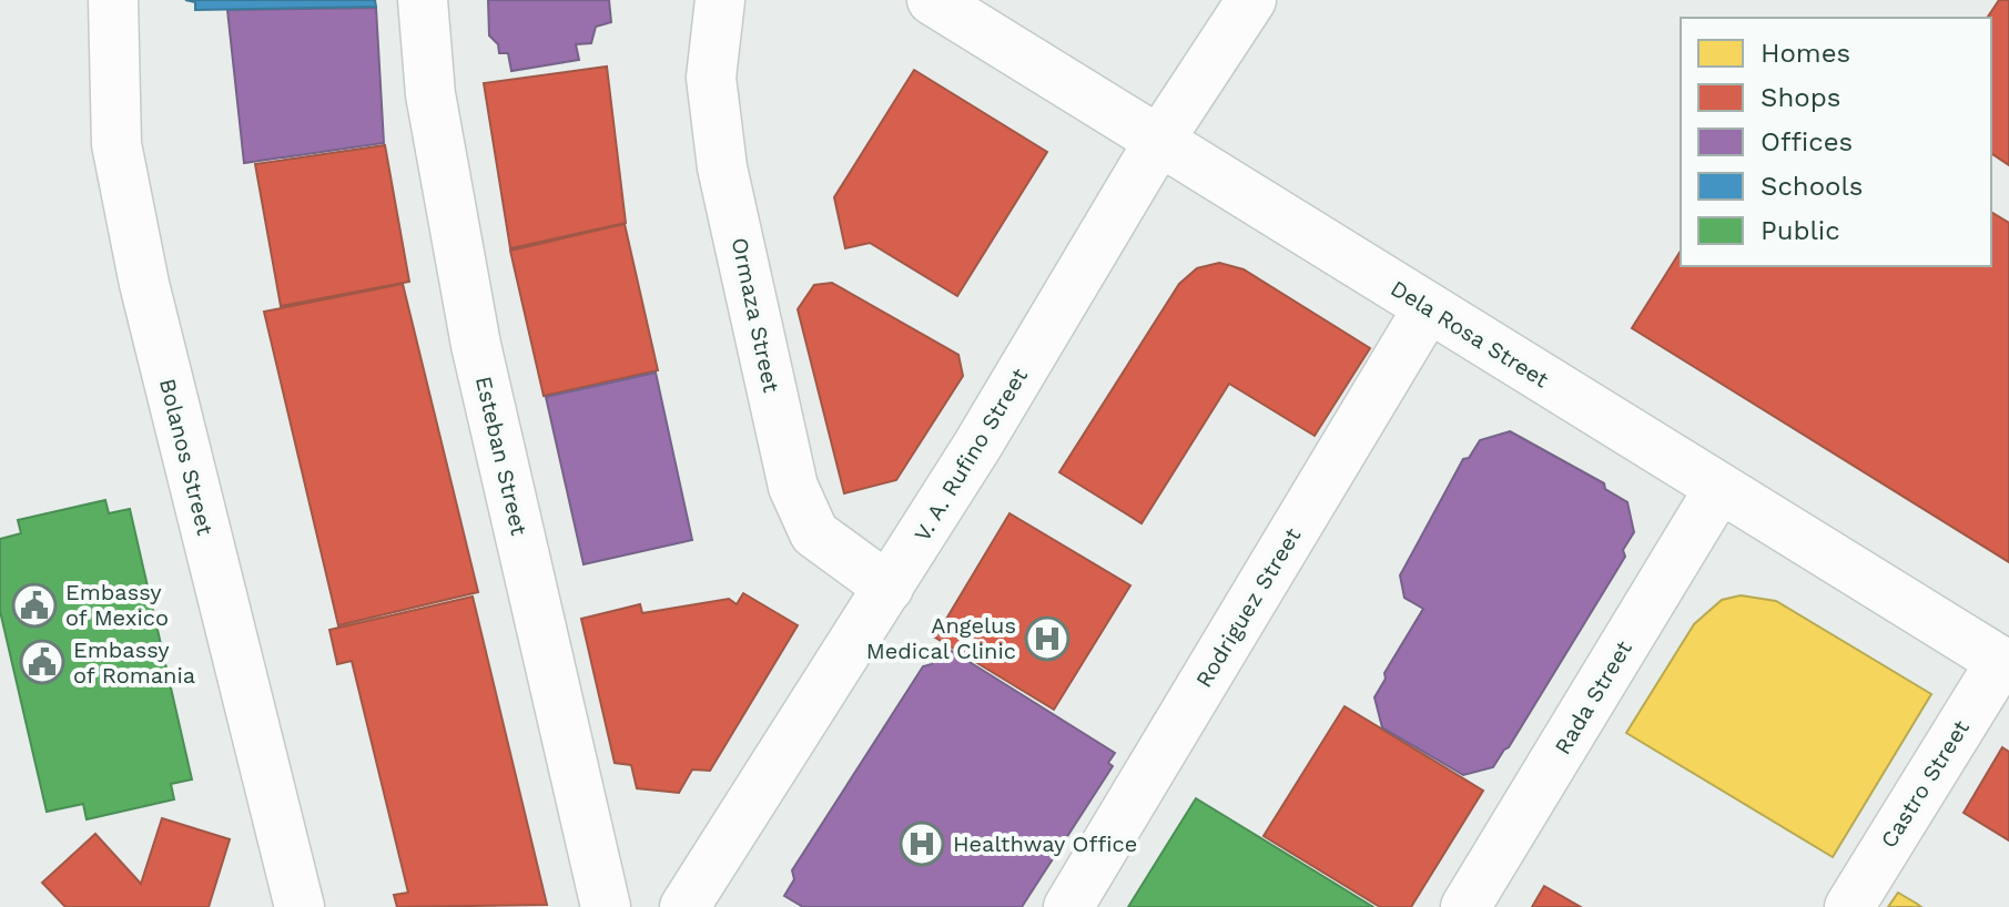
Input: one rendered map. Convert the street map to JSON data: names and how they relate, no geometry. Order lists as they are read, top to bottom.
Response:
{
  "streets": {
    "street": [
      "Ormaza Street",
      "Dela Rosa Street",
      "V. A. Rufino Street",
      "Esteban Street",
      "Bolanos Street",
      "Rodriguez Street",
      "Rada Street",
      "Castro Street"
    ]
  },
  "crossings": [
    ["Ormaza Street", "V. A. Rufino Street"],
    ["Dela Rosa Street", "V. A. Rufino Street"],
    ["Dela Rosa Street", "Rodriguez Street"],
    ["Dela Rosa Street", "Rada Street"],
    ["Dela Rosa Street", "Castro Street"]
  ],
  "places": {
    "public building": ["Embassy of Mexico", "Embassy of Romania"],
    "hospital": ["Angelus Medical Clinic", "Healthway Office"]
  },
  "legend": [
    "Homes",
    "Shops",
    "Offices",
    "Schools",
    "Public"
  ]
}
